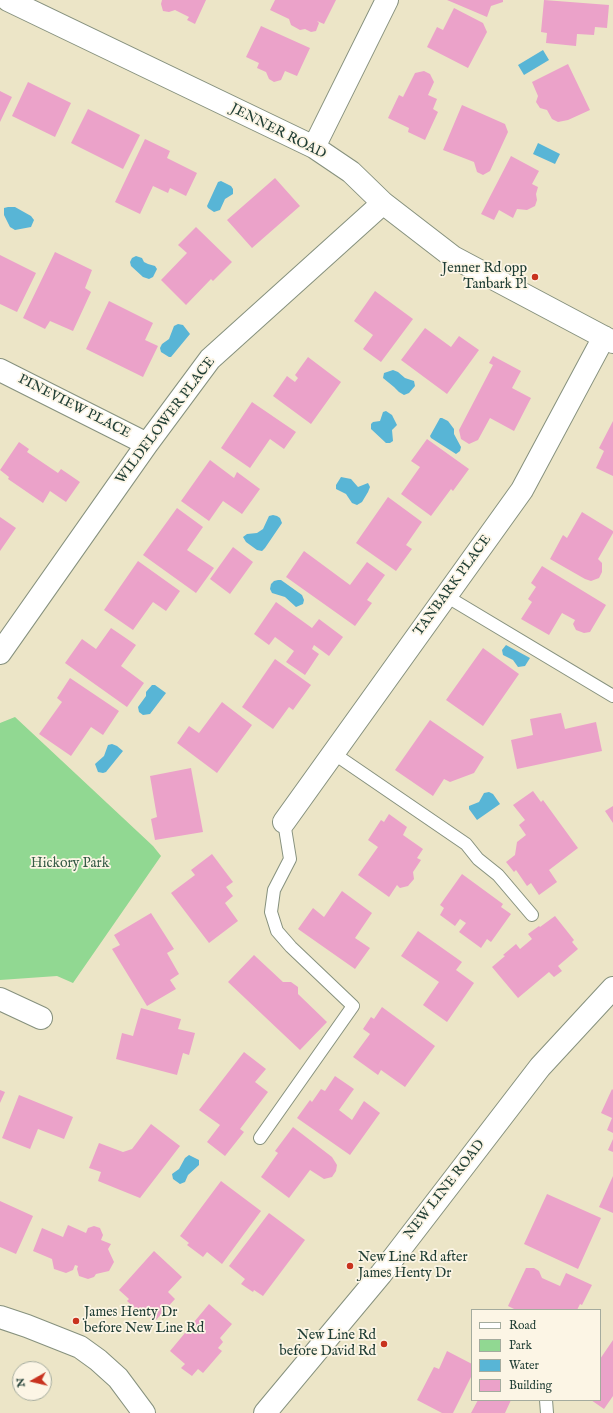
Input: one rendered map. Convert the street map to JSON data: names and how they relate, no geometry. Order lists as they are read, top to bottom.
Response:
{
  "streets": {
    "street": [
      "JENNER ROAD",
      "PINEVIEW PLACE",
      "WILDFLOWER PLACE",
      "TANBARK PLACE",
      "NEW LINE ROAD"
    ]
  },
  "crossings": [
    ["JENNER ROAD", "WILDFLOWER PLACE"],
    ["JENNER ROAD", "TANBARK PLACE"],
    ["PINEVIEW PLACE", "WILDFLOWER PLACE"]
  ],
  "parks": ["Hickory Park"],
  "places": [
    "Jenner Rd opp Tanbark Pl",
    "New Line Rd after James Henty Dr",
    "James Henty Dr before New Line Rd",
    "New Line Rd before David Rd"
  ],
  "legend": [
    "Road",
    "Park",
    "Water",
    "Building"
  ],
  "north": "left"
}
